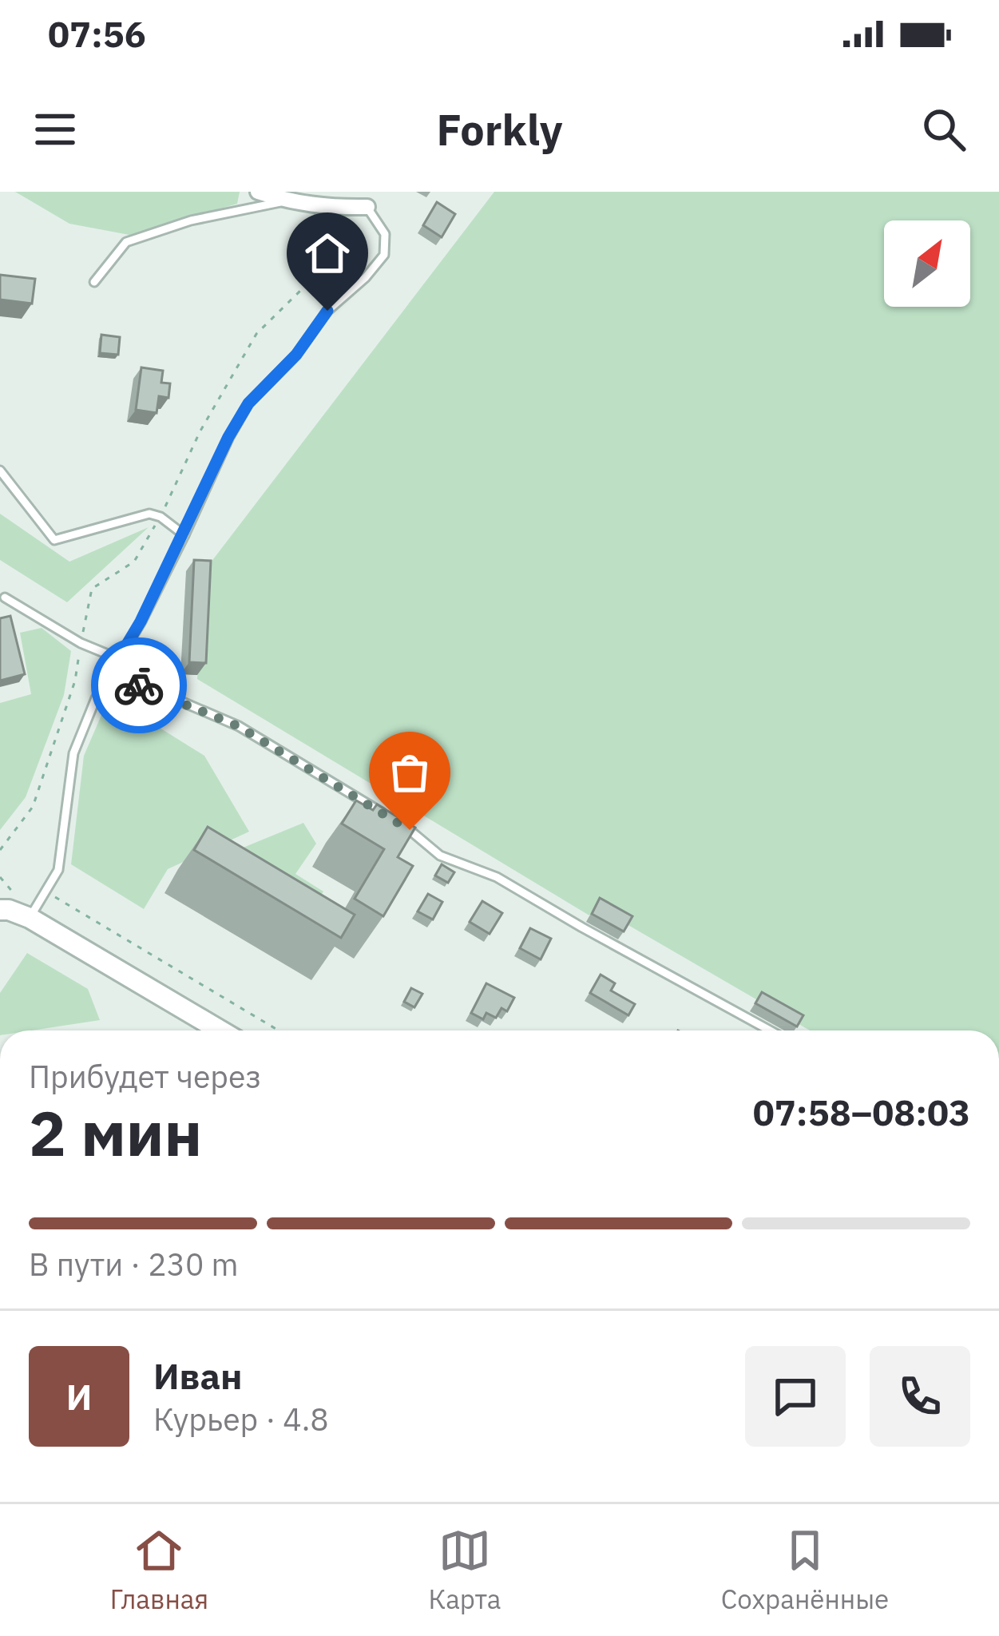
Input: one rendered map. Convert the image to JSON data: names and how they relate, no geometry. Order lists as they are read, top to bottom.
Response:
{
  "north": "top right",
  "page": {
    "status": "07:56",
    "header": "Forkly",
    "heading": ["2 мин", "Прибудет через", "07:58–08:03"],
    "panel": ["Иван", "Курьер · 4.8"],
    "bar": "В пути · 230 m",
    "round": "И",
    "tabs": ["Главная", "Карта", "Сохранённые"]
  }
}
